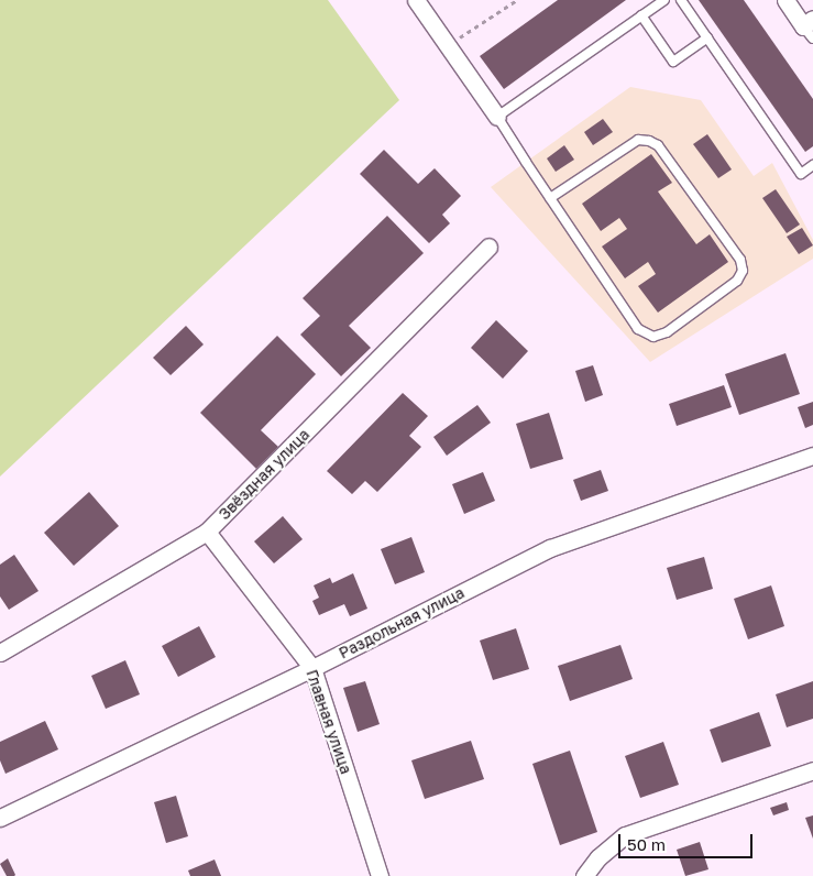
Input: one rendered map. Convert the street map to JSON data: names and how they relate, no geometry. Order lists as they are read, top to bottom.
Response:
{
  "streets": {
    "street": ["Звёздная улица", "Раздольная улица", "Главная улица"]
  },
  "crossings": [
    ["Звёздная улица", "Главная улица"],
    ["Раздольная улица", "Главная улица"]
  ],
  "scale_bar": "50 m"
}
